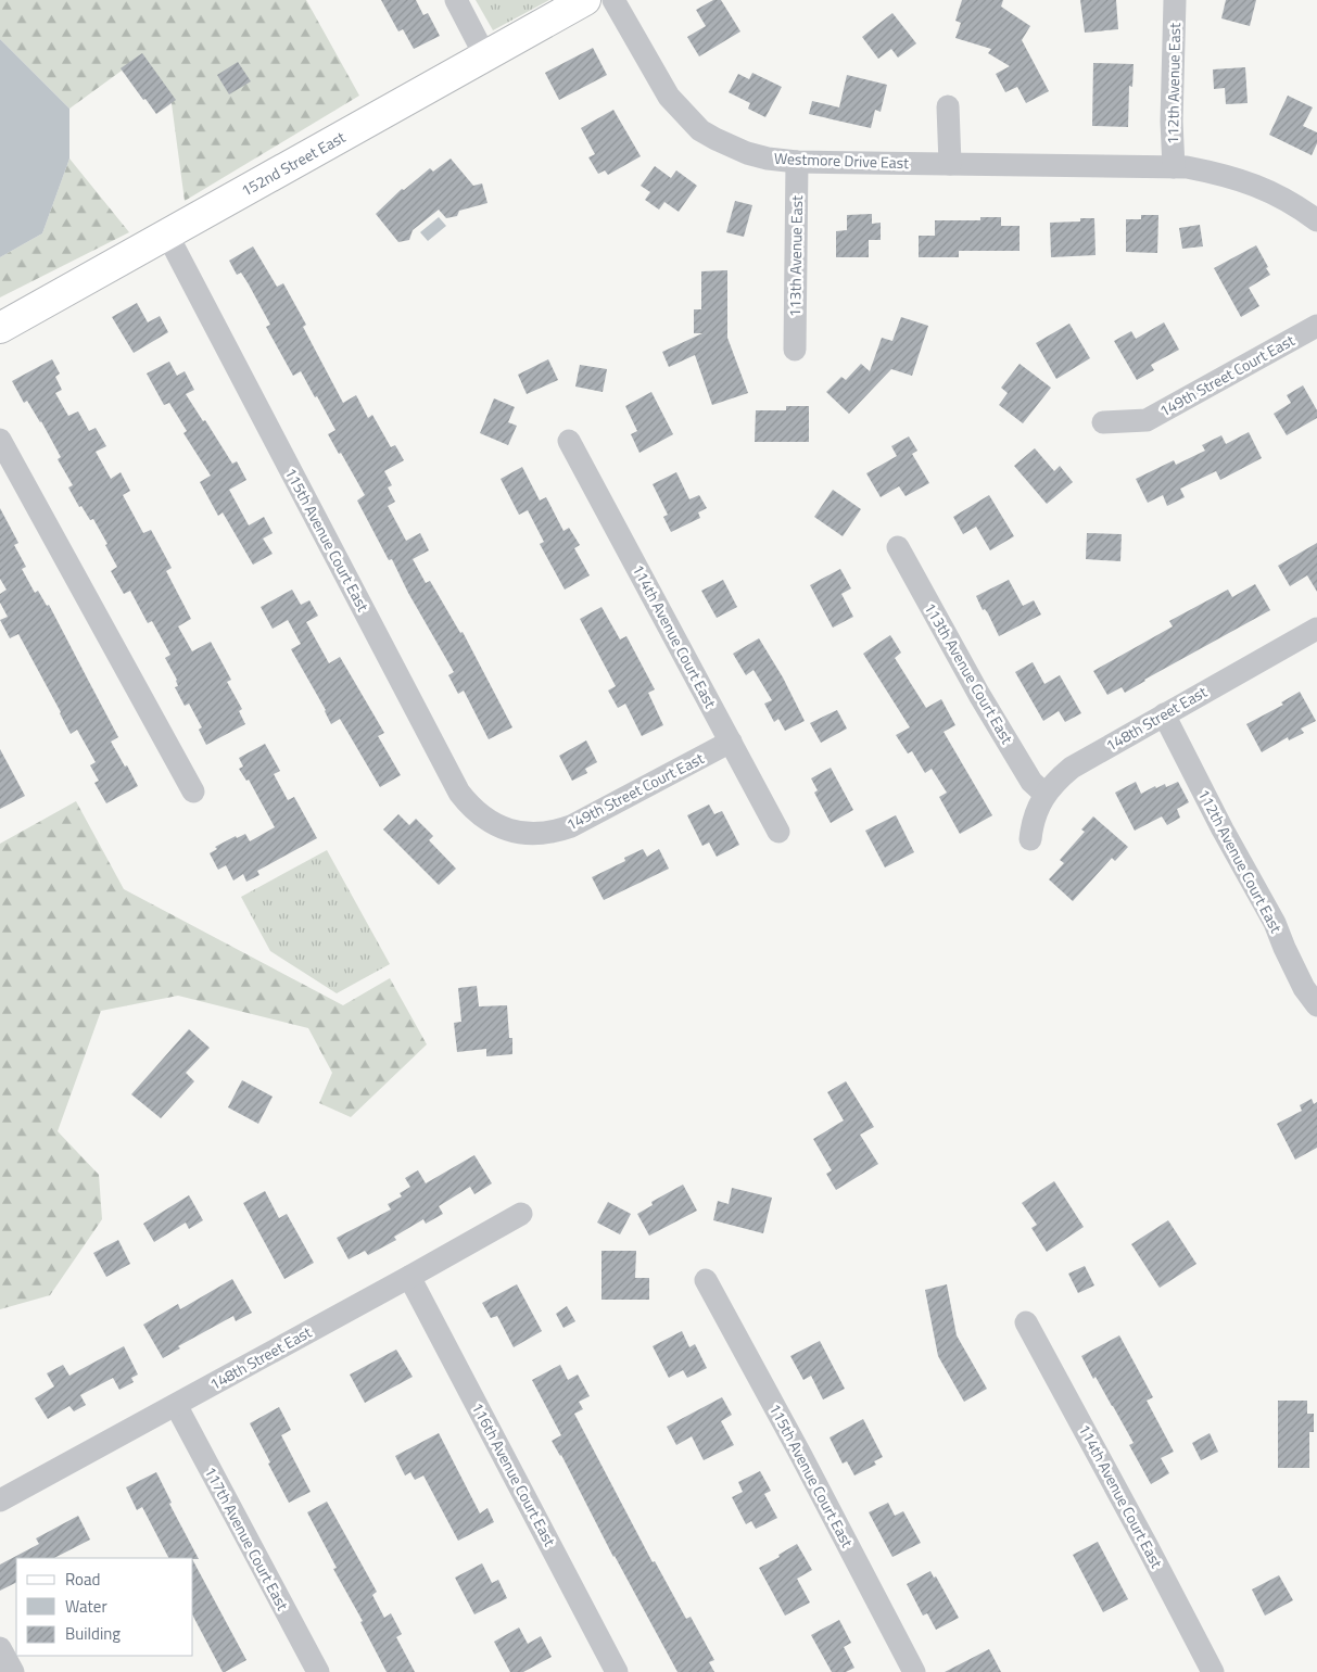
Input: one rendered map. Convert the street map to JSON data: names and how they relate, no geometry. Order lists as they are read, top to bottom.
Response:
{
  "streets": {
    "main road": ["152nd Street East"],
    "street": [
      "112th Avenue East",
      "Westmore Drive East",
      "113th Avenue East",
      "149th Street Court East",
      "115th Avenue Court East",
      "114th Avenue Court East",
      "113th Avenue Court East",
      "148th Street East",
      "112th Avenue Court East",
      "116th Avenue Court East",
      "117th Avenue Court East"
    ]
  },
  "crossings": [
    ["112th Avenue East", "Westmore Drive East"],
    ["Westmore Drive East", "113th Avenue East"],
    ["152nd Street East", "115th Avenue Court East"],
    ["149th Street Court East", "115th Avenue Court East"],
    ["149th Street Court East", "114th Avenue Court East"],
    ["113th Avenue Court East", "148th Street East"],
    ["148th Street East", "112th Avenue Court East"],
    ["148th Street East", "116th Avenue Court East"],
    ["148th Street East", "117th Avenue Court East"]
  ],
  "legend": ["Road", "Water", "Building"]
}
